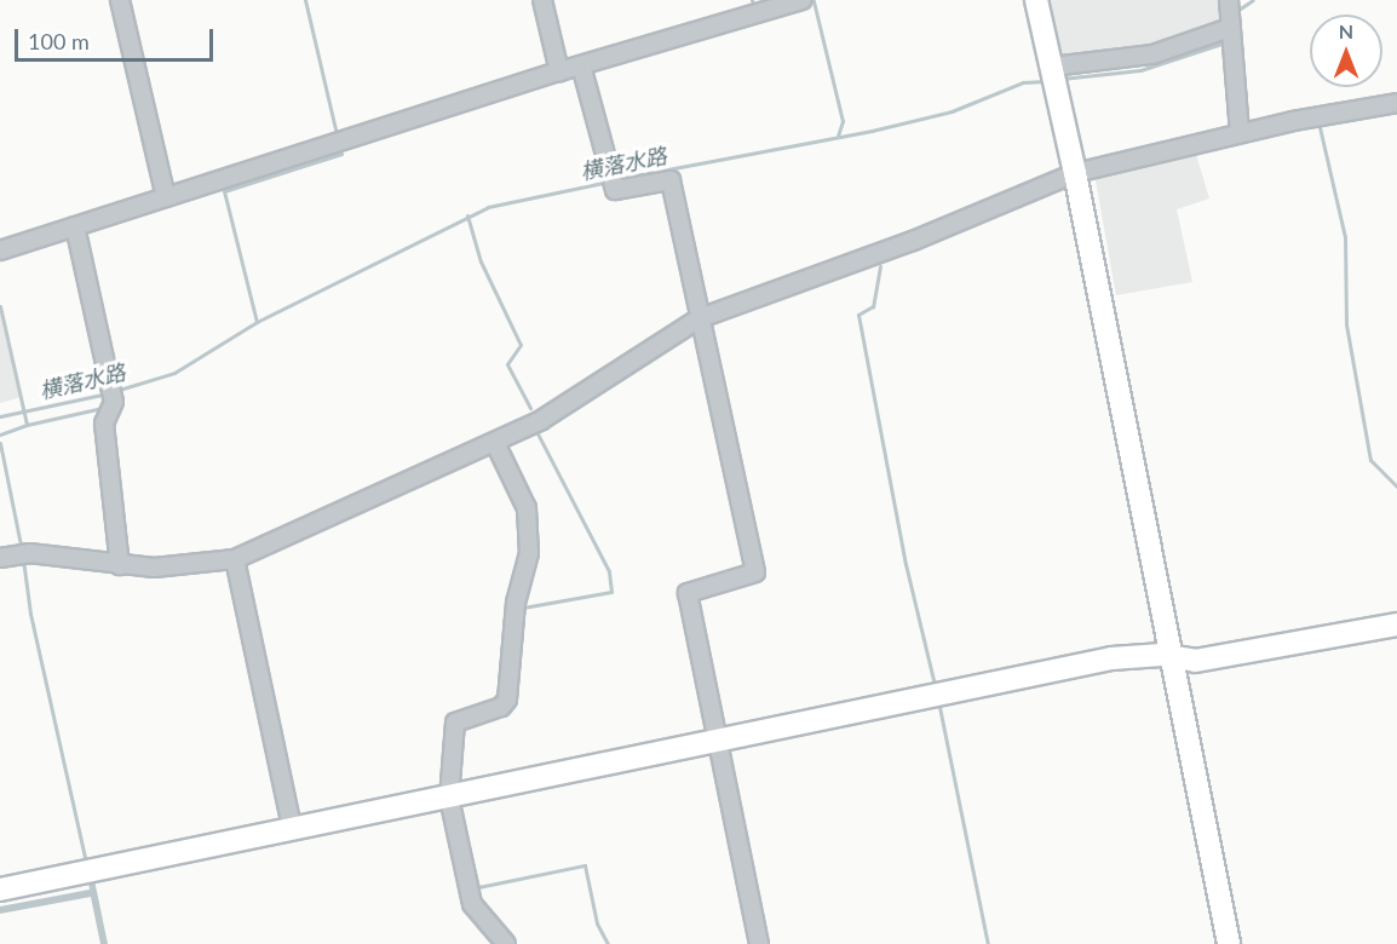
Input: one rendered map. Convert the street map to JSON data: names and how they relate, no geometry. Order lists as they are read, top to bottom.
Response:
{
  "water": ["横落水路"],
  "scale_bar": "100 m",
  "north": "top"
}
